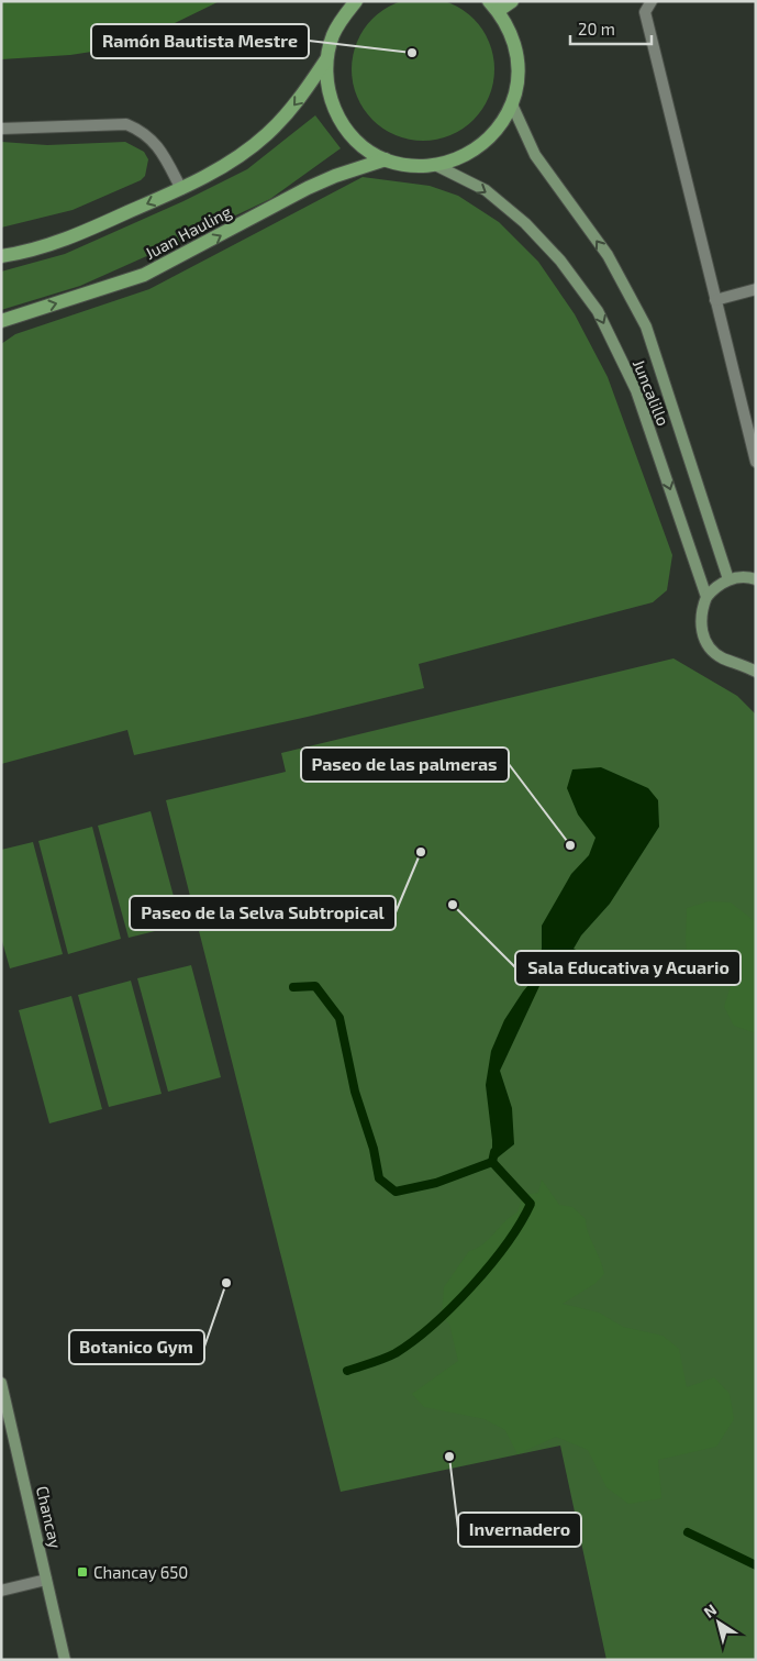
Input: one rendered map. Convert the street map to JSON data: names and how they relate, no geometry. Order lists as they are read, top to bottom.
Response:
{
  "streets": {
    "main road": ["Juan Hauling", "Juncalillo", "Chancay"]
  },
  "places": {
    "other": [
      "Ramón Bautista Mestre",
      "Paseo de las palmeras",
      "Paseo de la Selva Subtropical",
      "Sala Educativa y Acuario",
      "Botanico Gym",
      "Invernadero"
    ],
    "transit": ["Chancay 650"]
  },
  "scale_bar": "20 m",
  "north": "top left"
}
